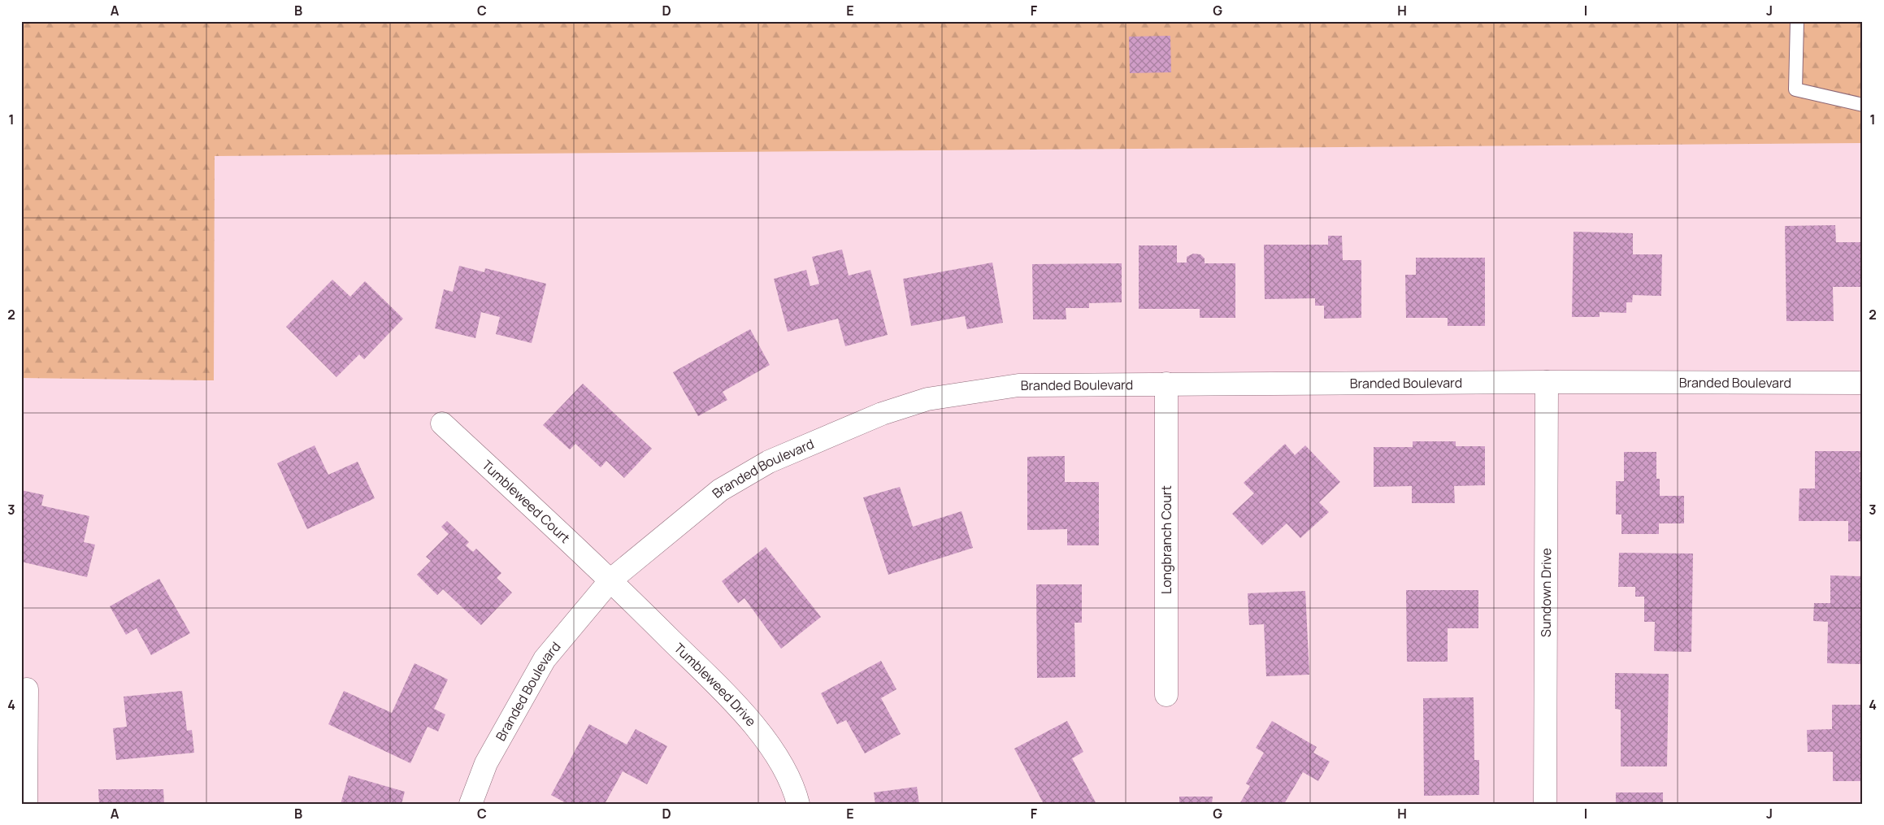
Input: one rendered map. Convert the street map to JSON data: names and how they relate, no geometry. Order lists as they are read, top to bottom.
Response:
{
  "streets": {
    "street": [
      "Branded Boulevard",
      "Tumbleweed Court",
      "Longbranch Court",
      "Sundown Drive",
      "Tumbleweed Drive"
    ]
  },
  "crossings": [
    ["Branded Boulevard", "Tumbleweed Court"],
    ["Branded Boulevard", "Longbranch Court"],
    ["Branded Boulevard", "Sundown Drive"],
    ["Branded Boulevard", "Tumbleweed Drive"],
    ["Tumbleweed Court", "Tumbleweed Drive"]
  ],
  "grid": {
    "columns": [
      "A",
      "B",
      "C",
      "D",
      "E",
      "F",
      "G",
      "H",
      "I",
      "J"
    ],
    "rows": [
      "1",
      "2",
      "3",
      "4"
    ]
  }
}
